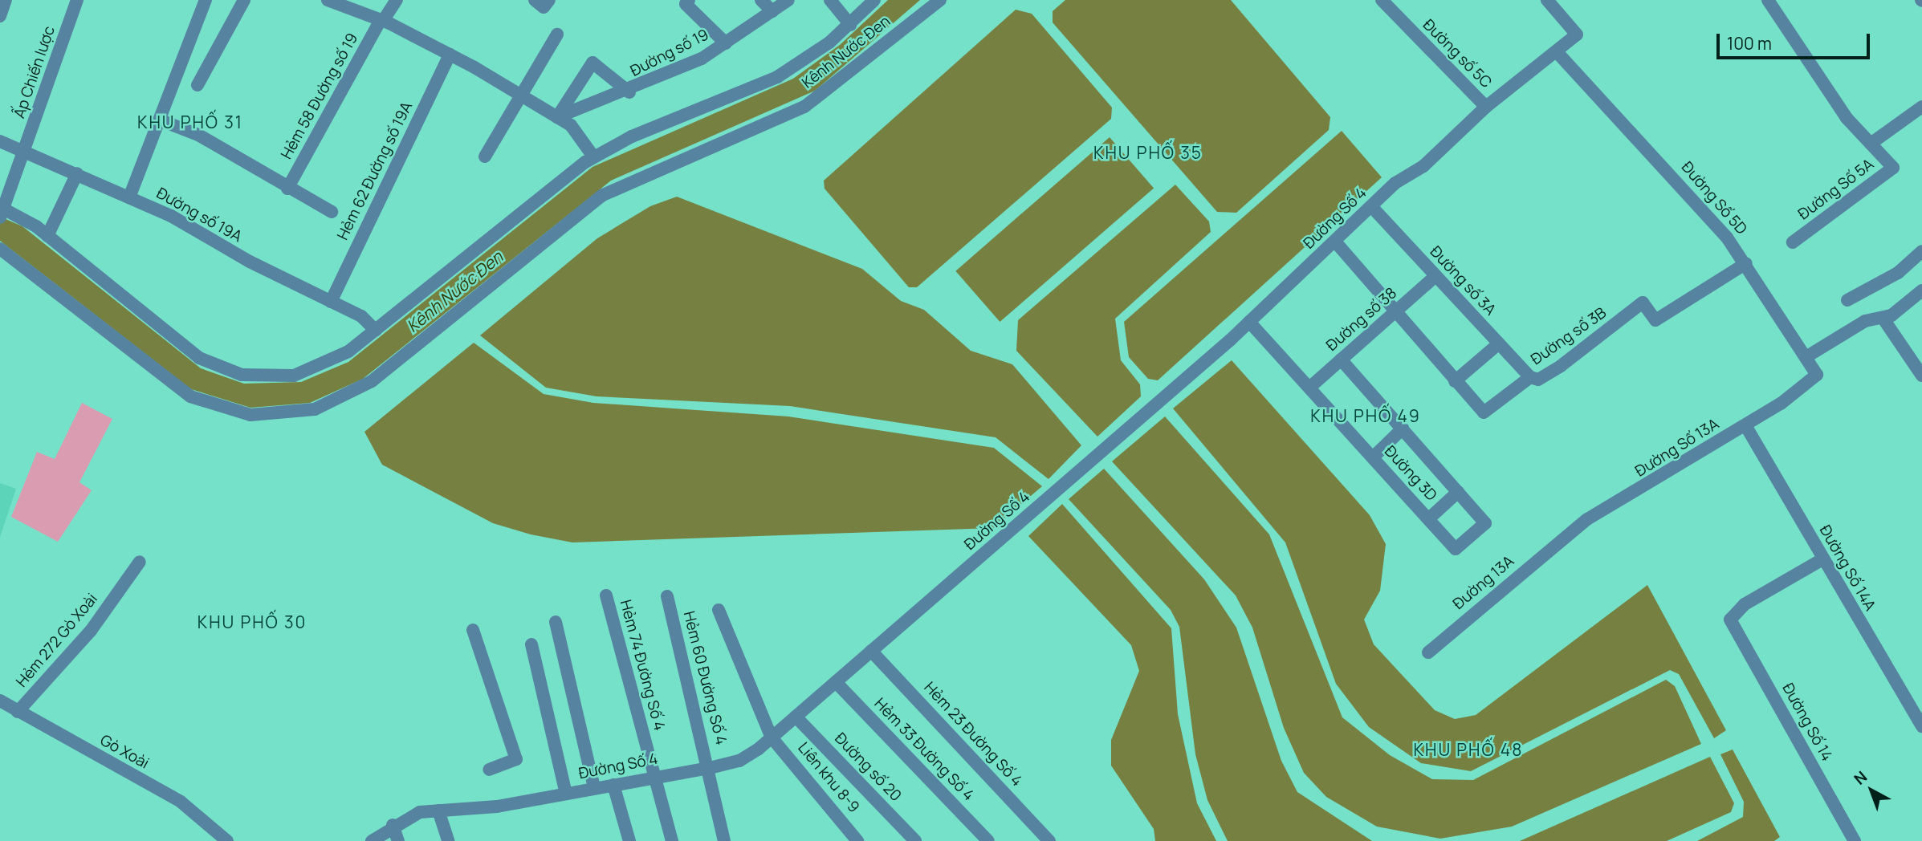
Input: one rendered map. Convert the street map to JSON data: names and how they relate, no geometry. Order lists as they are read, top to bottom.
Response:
{
  "streets": {
    "street": [
      "Kênh Nước Đen",
      "Đường số 19",
      "Đường số 5C",
      "Ấp Chiến lược",
      "Hẻm 58 Đường số 19",
      "Hẻm 62 Đường số 19A",
      "Đường Số 5A",
      "Đường Số 5D",
      "Đường số 19A",
      "Đường Số 4",
      "Đường số 3A",
      "Đường số 38",
      "Đường số 3B",
      "Đường Số 13A",
      "Đường 3D",
      "Đường Số 14A",
      "Đường 13A",
      "Hẻm 272 Gò Xoài",
      "Hẻm 74 Đường Số 4",
      "Hẻm 60 Đường Số 4",
      "Đường Số 14",
      "Hẻm 23 Đường Số 4",
      "Hẻm 33 Đường Số 4",
      "Gò Xoài",
      "Đường số 20",
      "Liên khu 8-9"
    ]
  },
  "crossings": [
    ["Kênh Nước Đen", "Ấp Chiến lược"],
    ["Kênh Nước Đen", "Đường số 19A"],
    ["Đường số 5C", "Đường Số 4"],
    ["Ấp Chiến lược", "Đường số 19A"],
    ["Hẻm 62 Đường số 19A", "Đường số 19A"],
    ["Đường Số 5D", "Đường Số 4"],
    ["Đường Số 5D", "Đường số 3B"],
    ["Đường Số 5D", "Đường Số 13A"],
    ["Đường Số 4", "Đường số 3A"],
    ["Đường Số 4", "Đường số 3B"],
    ["Đường Số 4", "Đường 3D"],
    ["Đường Số 4", "Hẻm 74 Đường Số 4"],
    ["Đường Số 4", "Hẻm 60 Đường Số 4"],
    ["Đường Số 4", "Hẻm 23 Đường Số 4"],
    ["Đường Số 4", "Hẻm 33 Đường Số 4"],
    ["Đường Số 4", "Đường số 20"],
    ["Đường Số 4", "Liên khu 8-9"],
    ["Đường số 3A", "Đường số 38"],
    ["Đường số 3A", "Đường số 3B"],
    ["Đường số 38", "Đường số 3B"],
    ["Đường số 38", "Đường 3D"],
    ["Đường Số 13A", "Đường Số 14A"],
    ["Đường Số 13A", "Đường 13A"],
    ["Đường Số 14A", "Đường Số 14"],
    ["Hẻm 272 Gò Xoài", "Gò Xoài"]
  ],
  "districts": [
    "KHU PHỐ 31",
    "KHU PHỐ 35",
    "KHU PHỐ 49",
    "KHU PHỐ 30",
    "KHU PHỐ 48"
  ],
  "water": ["Kênh Nước Đen"],
  "scale_bar": "100 m",
  "north": "top left"
}
